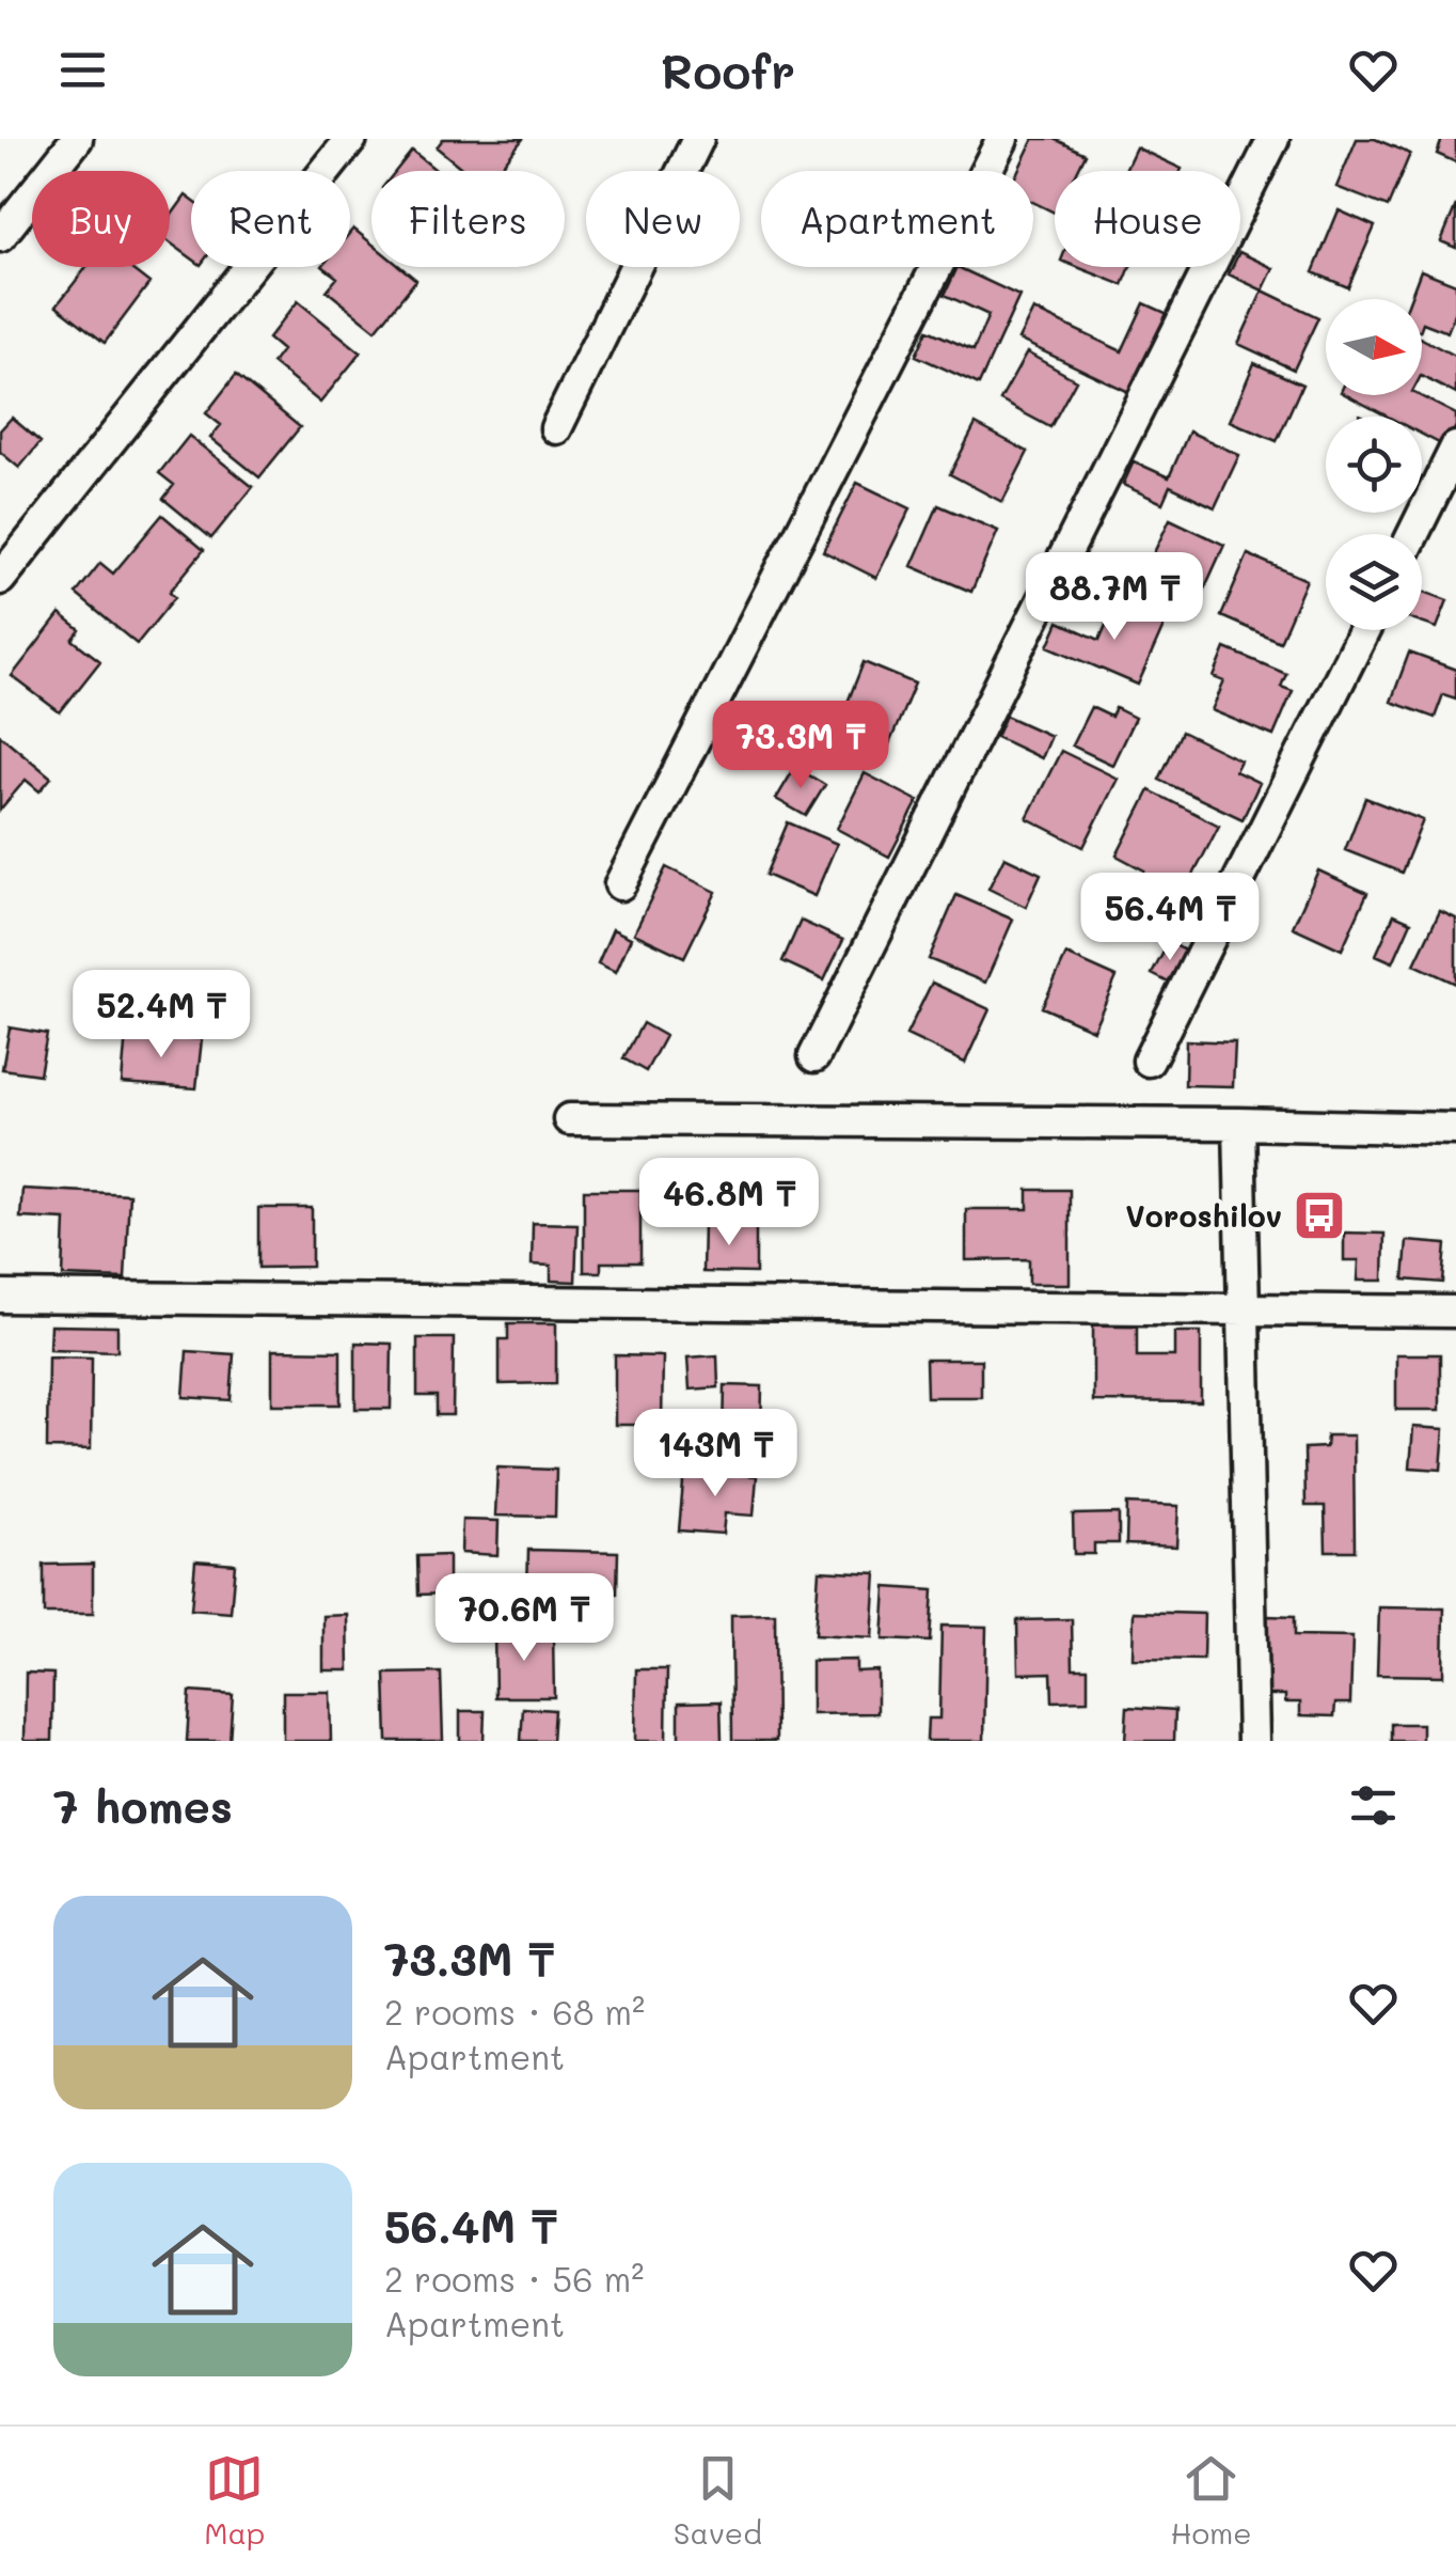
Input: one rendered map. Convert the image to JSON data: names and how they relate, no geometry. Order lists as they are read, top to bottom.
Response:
{
  "places": {
    "bus stop": ["Voroshilov"]
  },
  "north": "right",
  "page": {
    "header": "Roofr",
    "chip": [
      "Buy",
      "Rent",
      "Filters",
      "New",
      "Apartment",
      "House"
    ],
    "price": [
      "88.7M ₸",
      "73.3M ₸",
      "56.4M ₸",
      "52.4M ₸",
      "46.8M ₸",
      "143M ₸",
      "70.6M ₸"
    ],
    "heading": "7 homes",
    "list": [
      {
        "name": "73.3M ₸",
        "note": "2 rooms · 68 m² · Apartment"
      },
      {
        "name": "56.4M ₸",
        "note": "2 rooms · 56 m² · Apartment"
      }
    ],
    "tabs": ["Map", "Saved", "Home"]
  }
}
